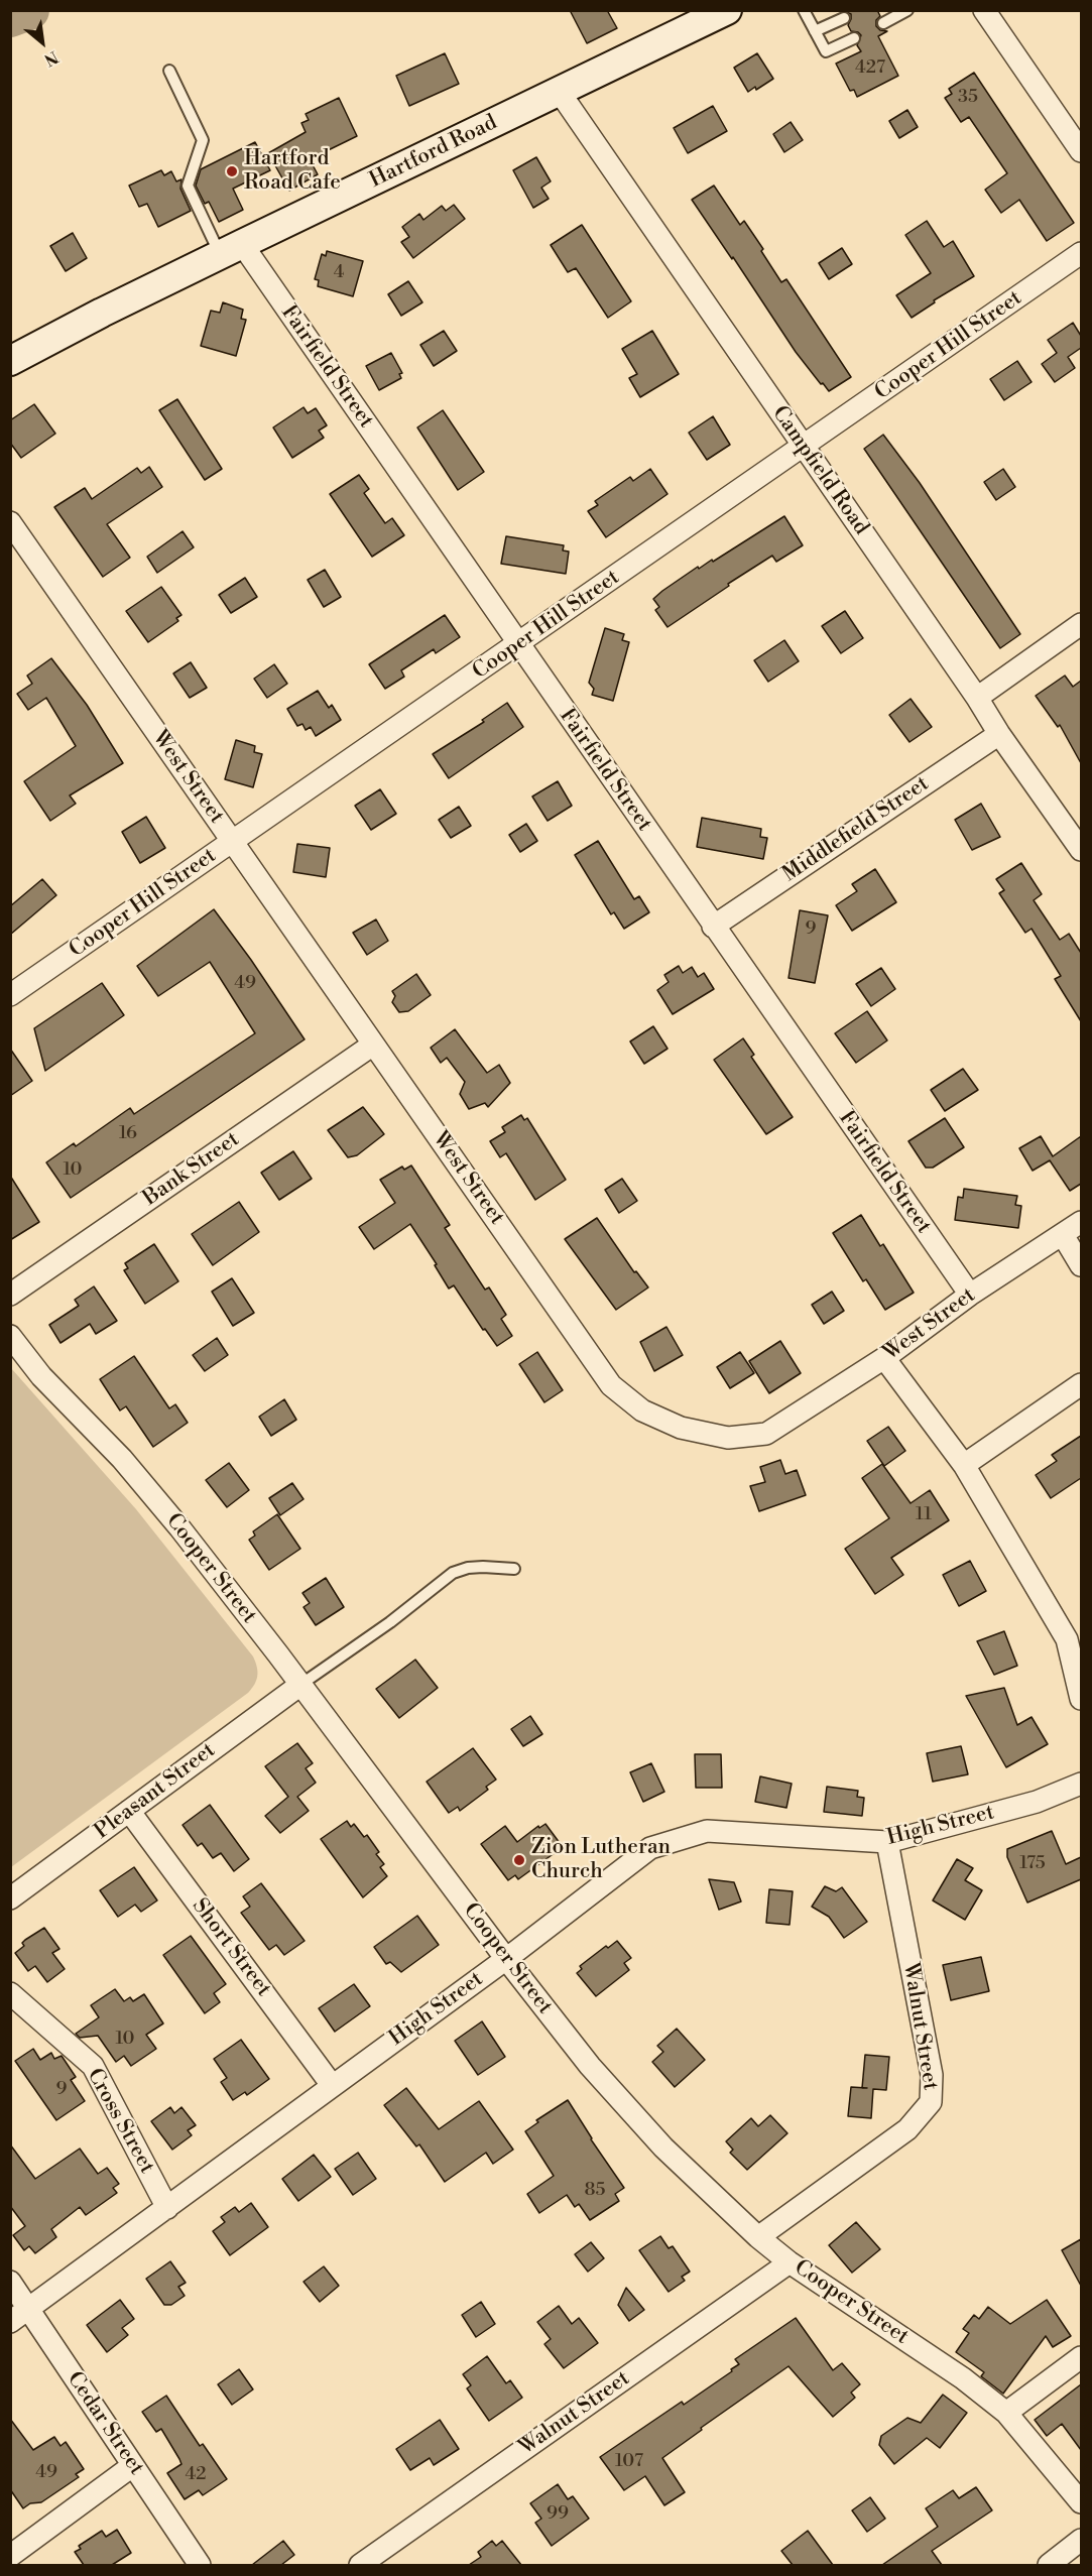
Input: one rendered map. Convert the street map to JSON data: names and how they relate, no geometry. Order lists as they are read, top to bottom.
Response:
{
  "streets": {
    "main road": ["Hartford Road"],
    "street": [
      "Cooper Hill Street",
      "Fairfield Street",
      "Campfield Road",
      "West Street",
      "Middlefield Street",
      "Bank Street",
      "Cooper Street",
      "Pleasant Street",
      "High Street",
      "Short Street",
      "Walnut Street",
      "Cross Street",
      "Cedar Street"
    ]
  },
  "crossings": [
    ["Hartford Road", "Fairfield Street"],
    ["Hartford Road", "Campfield Road"],
    ["Cooper Hill Street", "Fairfield Street"],
    ["Cooper Hill Street", "Campfield Road"],
    ["Cooper Hill Street", "West Street"],
    ["Fairfield Street", "West Street"],
    ["Fairfield Street", "Middlefield Street"],
    ["Campfield Road", "Middlefield Street"],
    ["West Street", "Bank Street"],
    ["Cooper Street", "Pleasant Street"],
    ["Cooper Street", "High Street"],
    ["Cooper Street", "Walnut Street"],
    ["Pleasant Street", "Short Street"],
    ["High Street", "Short Street"],
    ["High Street", "Walnut Street"],
    ["High Street", "Cross Street"],
    ["High Street", "Cedar Street"]
  ],
  "places": ["Hartford Road Cafe", "Zion Lutheran Church"],
  "house_numbers": [
    "427",
    "35",
    "4",
    "9",
    "49",
    "16",
    "10",
    "11",
    "175",
    "10",
    "9",
    "85",
    "107",
    "49",
    "42",
    "99"
  ],
  "north": "bottom right"
}
